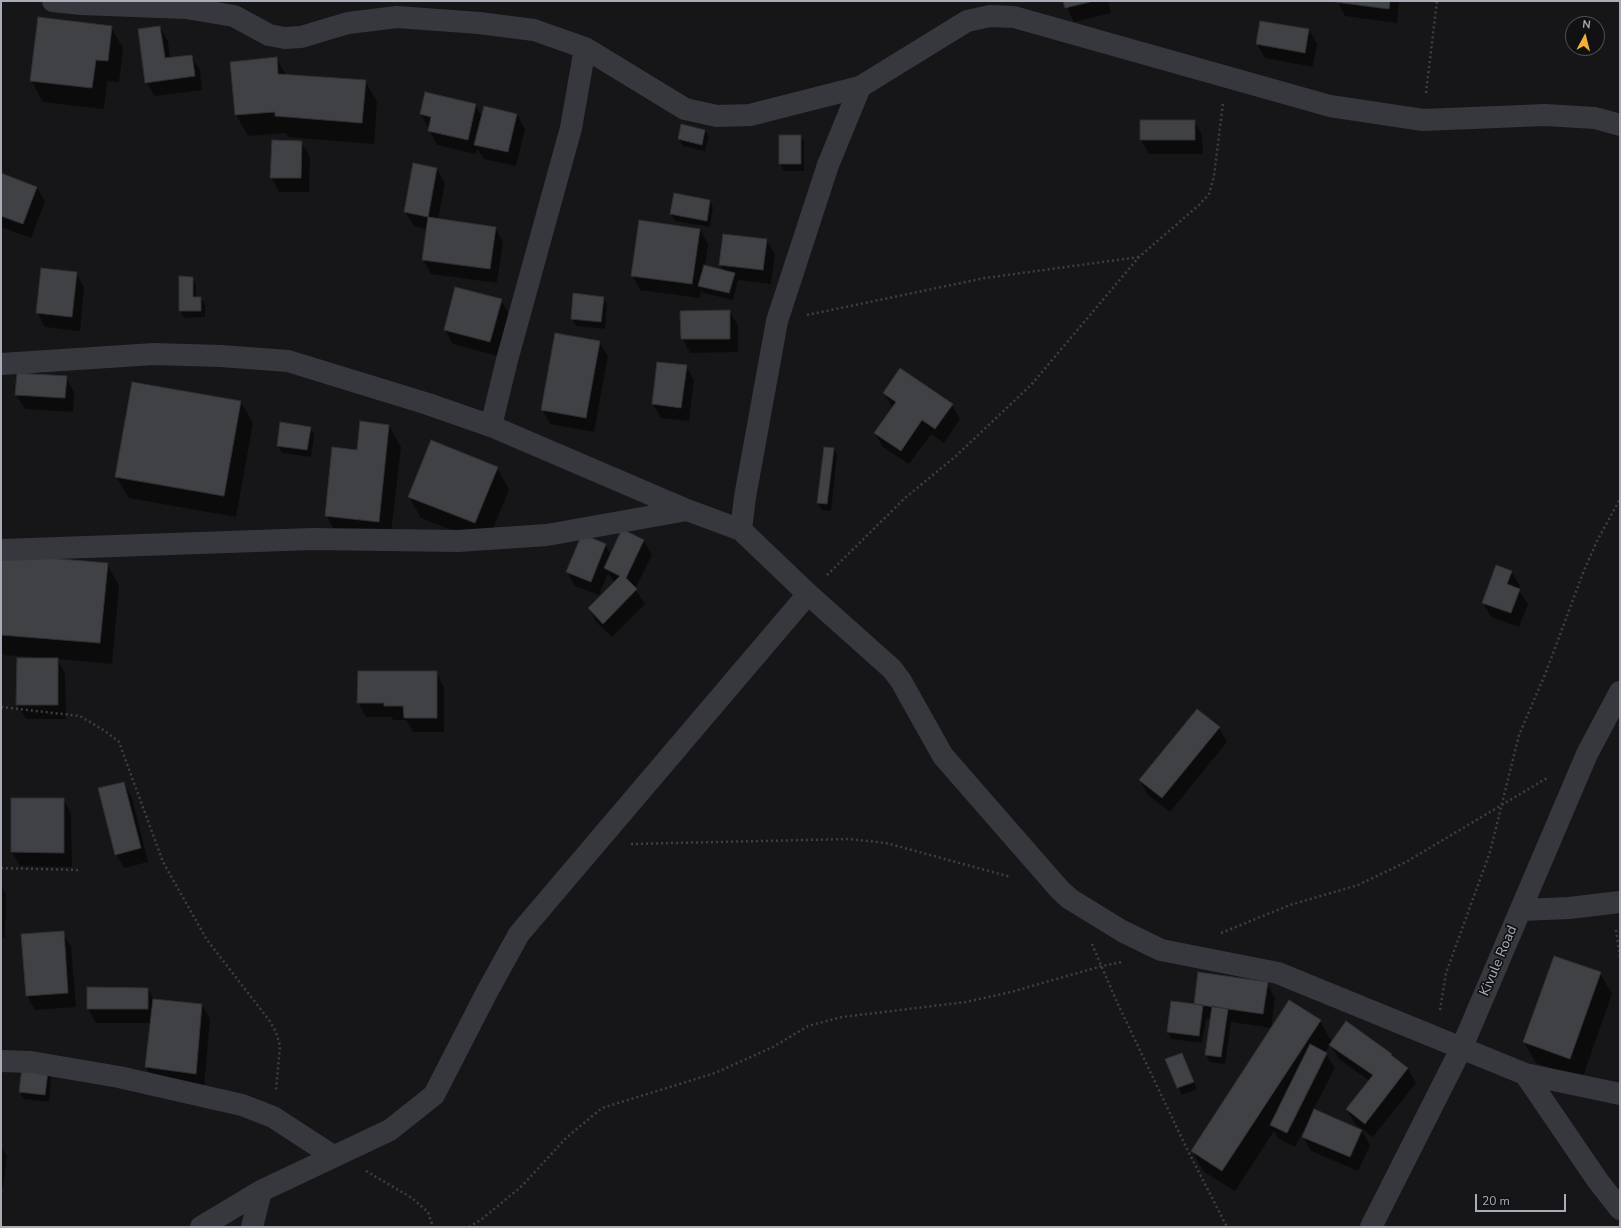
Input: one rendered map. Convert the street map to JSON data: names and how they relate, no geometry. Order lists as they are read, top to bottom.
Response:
{
  "streets": {
    "street": ["Kivule Road"]
  },
  "scale_bar": "20 m",
  "north": "top"
}
